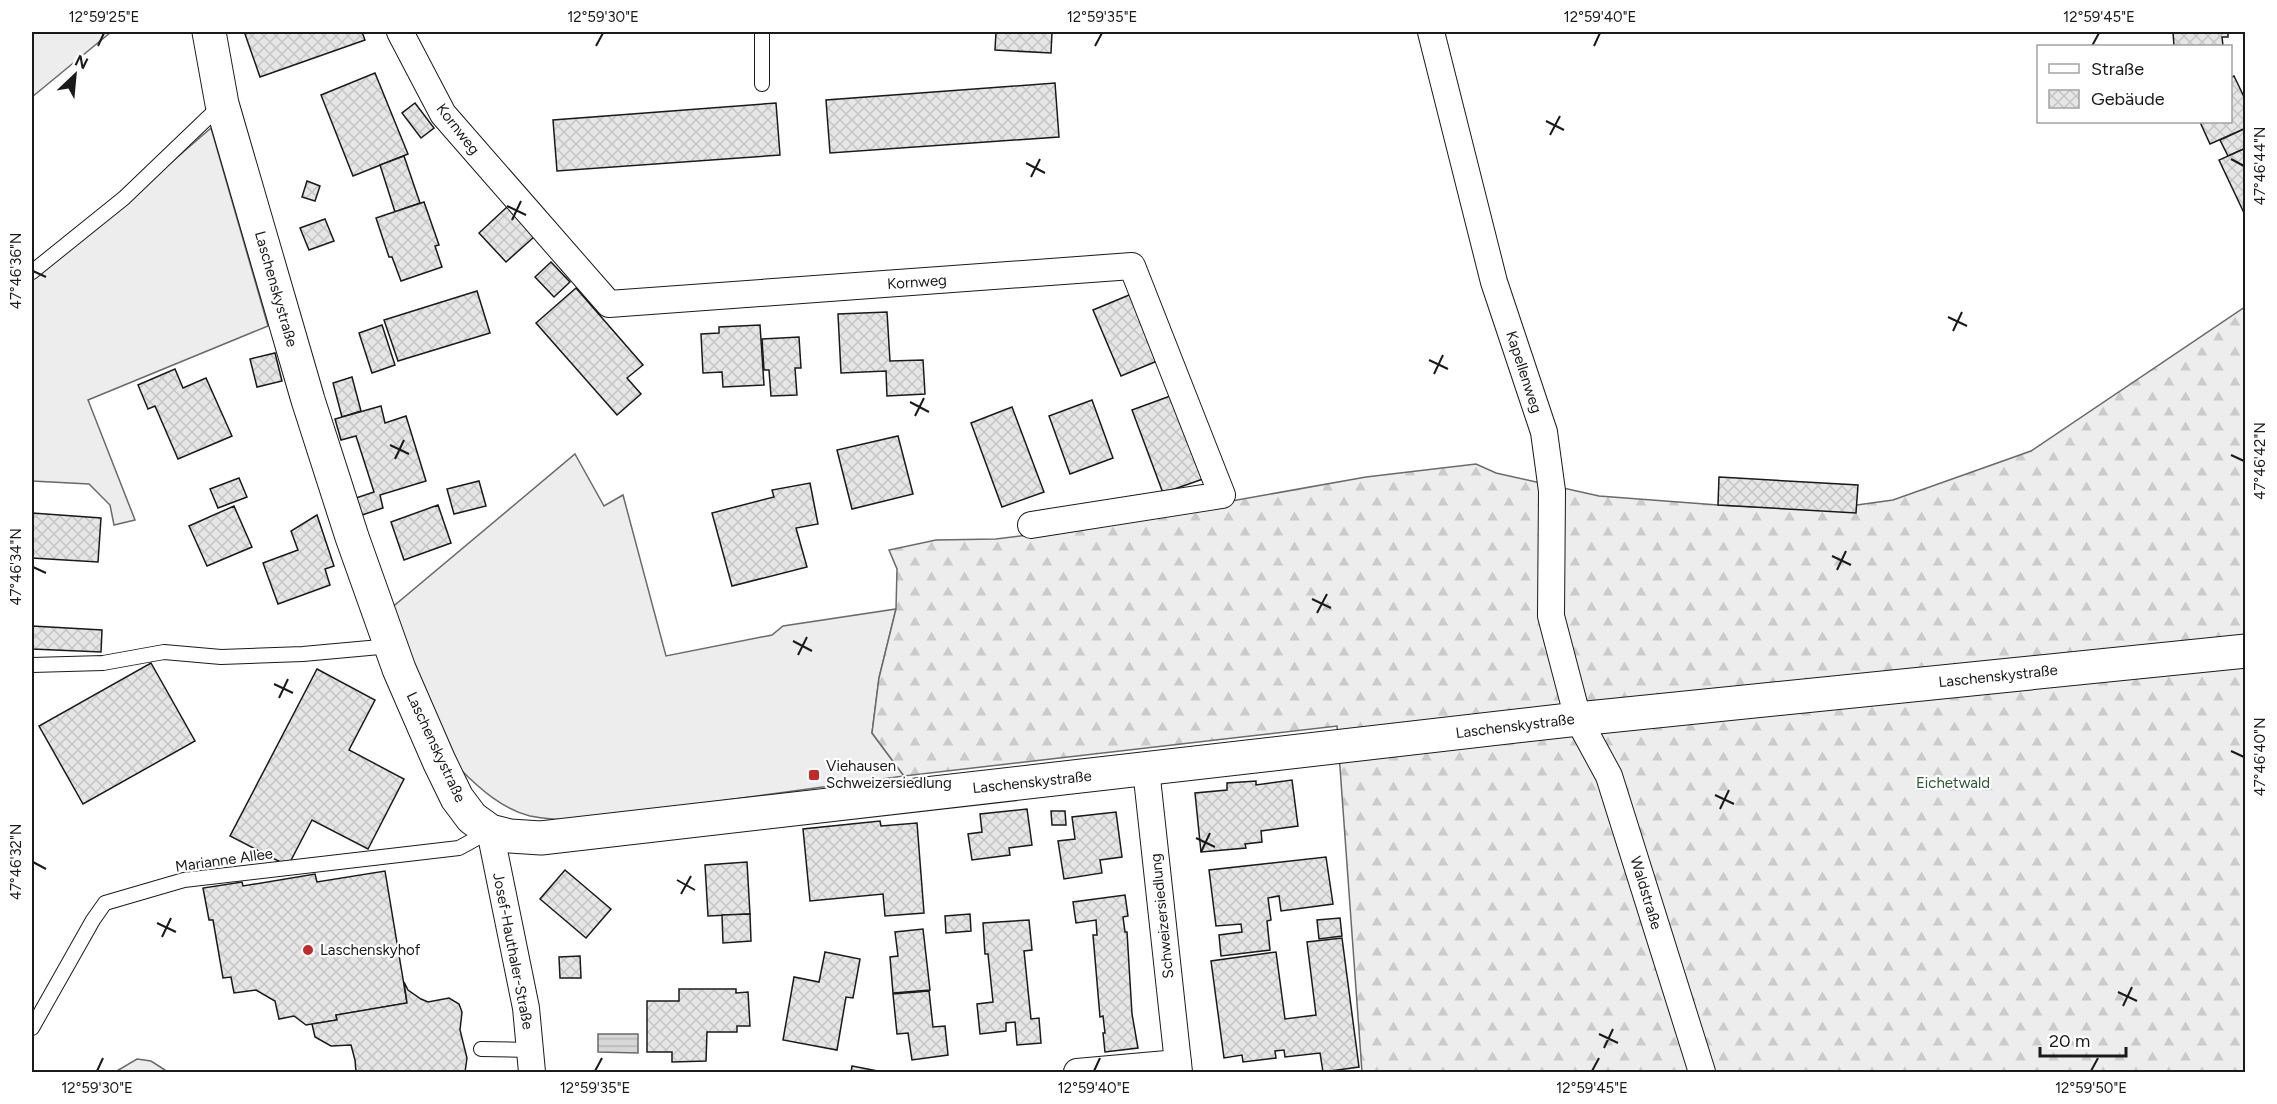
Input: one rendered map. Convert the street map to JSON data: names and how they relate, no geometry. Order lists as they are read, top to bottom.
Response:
{
  "streets": {
    "street": [
      "Kornweg",
      "Laschenskystraße",
      "Kapellenweg",
      "Waldstraße",
      "Schweizersiedlung",
      "Josef-Hauthaler-Straße"
    ],
    "lane": ["Marianne Allee"]
  },
  "crossings": [
    ["Laschenskystraße", "Kapellenweg"],
    ["Laschenskystraße", "Marianne Allee"],
    ["Laschenskystraße", "Waldstraße"],
    ["Laschenskystraße", "Schweizersiedlung"],
    ["Laschenskystraße", "Josef-Hauthaler-Straße"],
    ["Kapellenweg", "Waldstraße"],
    ["Marianne Allee", "Josef-Hauthaler-Straße"]
  ],
  "parks": ["Eichetwald"],
  "places": {
    "transit": ["Viehausen Schweizersiedlung"],
    "other": ["Laschenskyhof"]
  },
  "legend": ["Straße", "Gebäude"],
  "scale_bar": "20 m",
  "north": "top right",
  "coordinates": [
    "12°59'25\"E",
    "12°59'30\"E",
    "12°59'35\"E",
    "12°59'40\"E",
    "12°59'45\"E",
    "47°46'44\"N",
    "47°46'36\"N",
    "47°46'42\"N",
    "47°46'34\"N",
    "47°46'40\"N",
    "47°46'32\"N",
    "12°59'50\"E"
  ]
}
